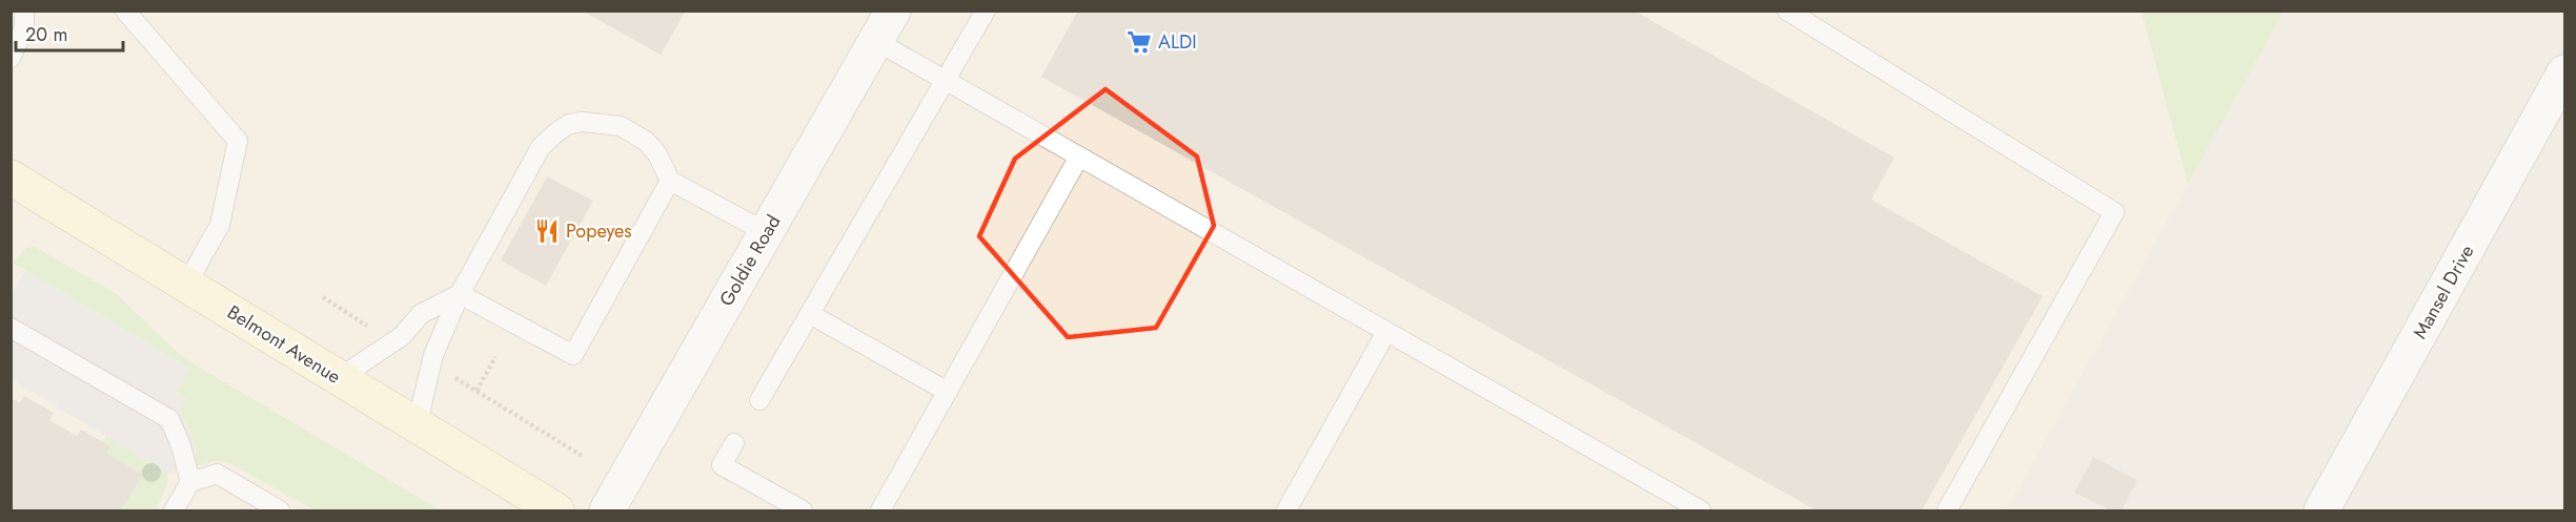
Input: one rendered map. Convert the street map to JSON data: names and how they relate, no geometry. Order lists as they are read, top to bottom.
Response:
{
  "streets": {
    "main road": ["Belmont Avenue"],
    "street": ["Goldie Road", "Mansel Drive"]
  },
  "places": {
    "supermarket": ["ALDI"],
    "restaurant": ["Popeyes"]
  },
  "scale_bar": "20 m"
}
